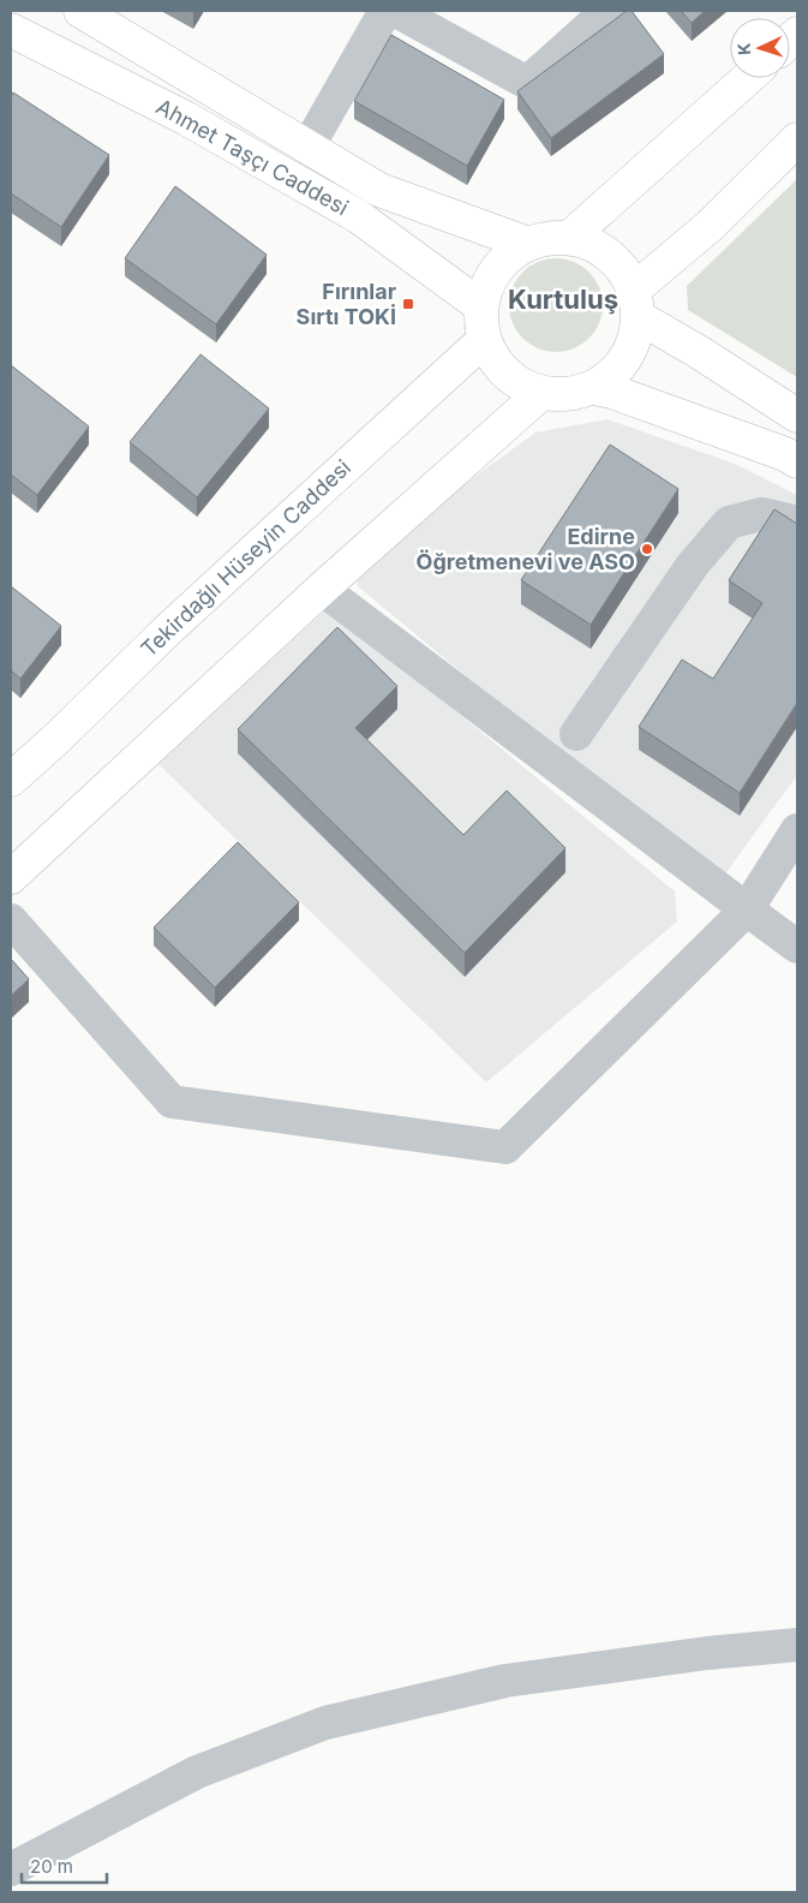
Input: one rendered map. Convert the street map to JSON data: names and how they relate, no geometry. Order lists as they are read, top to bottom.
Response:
{
  "streets": {
    "main road": ["Ahmet Taşçı Caddesi", "Tekirdağlı Hüseyin Caddesi"]
  },
  "crossings": [
    ["Ahmet Taşçı Caddesi", "Tekirdağlı Hüseyin Caddesi"]
  ],
  "districts": ["Kurtuluş"],
  "places": {
    "transit": ["Fırınlar Sırtı TOKİ"],
    "other": ["Edirne Öğretmenevi ve ASO"]
  },
  "scale_bar": "20 m",
  "north": "left"
}
